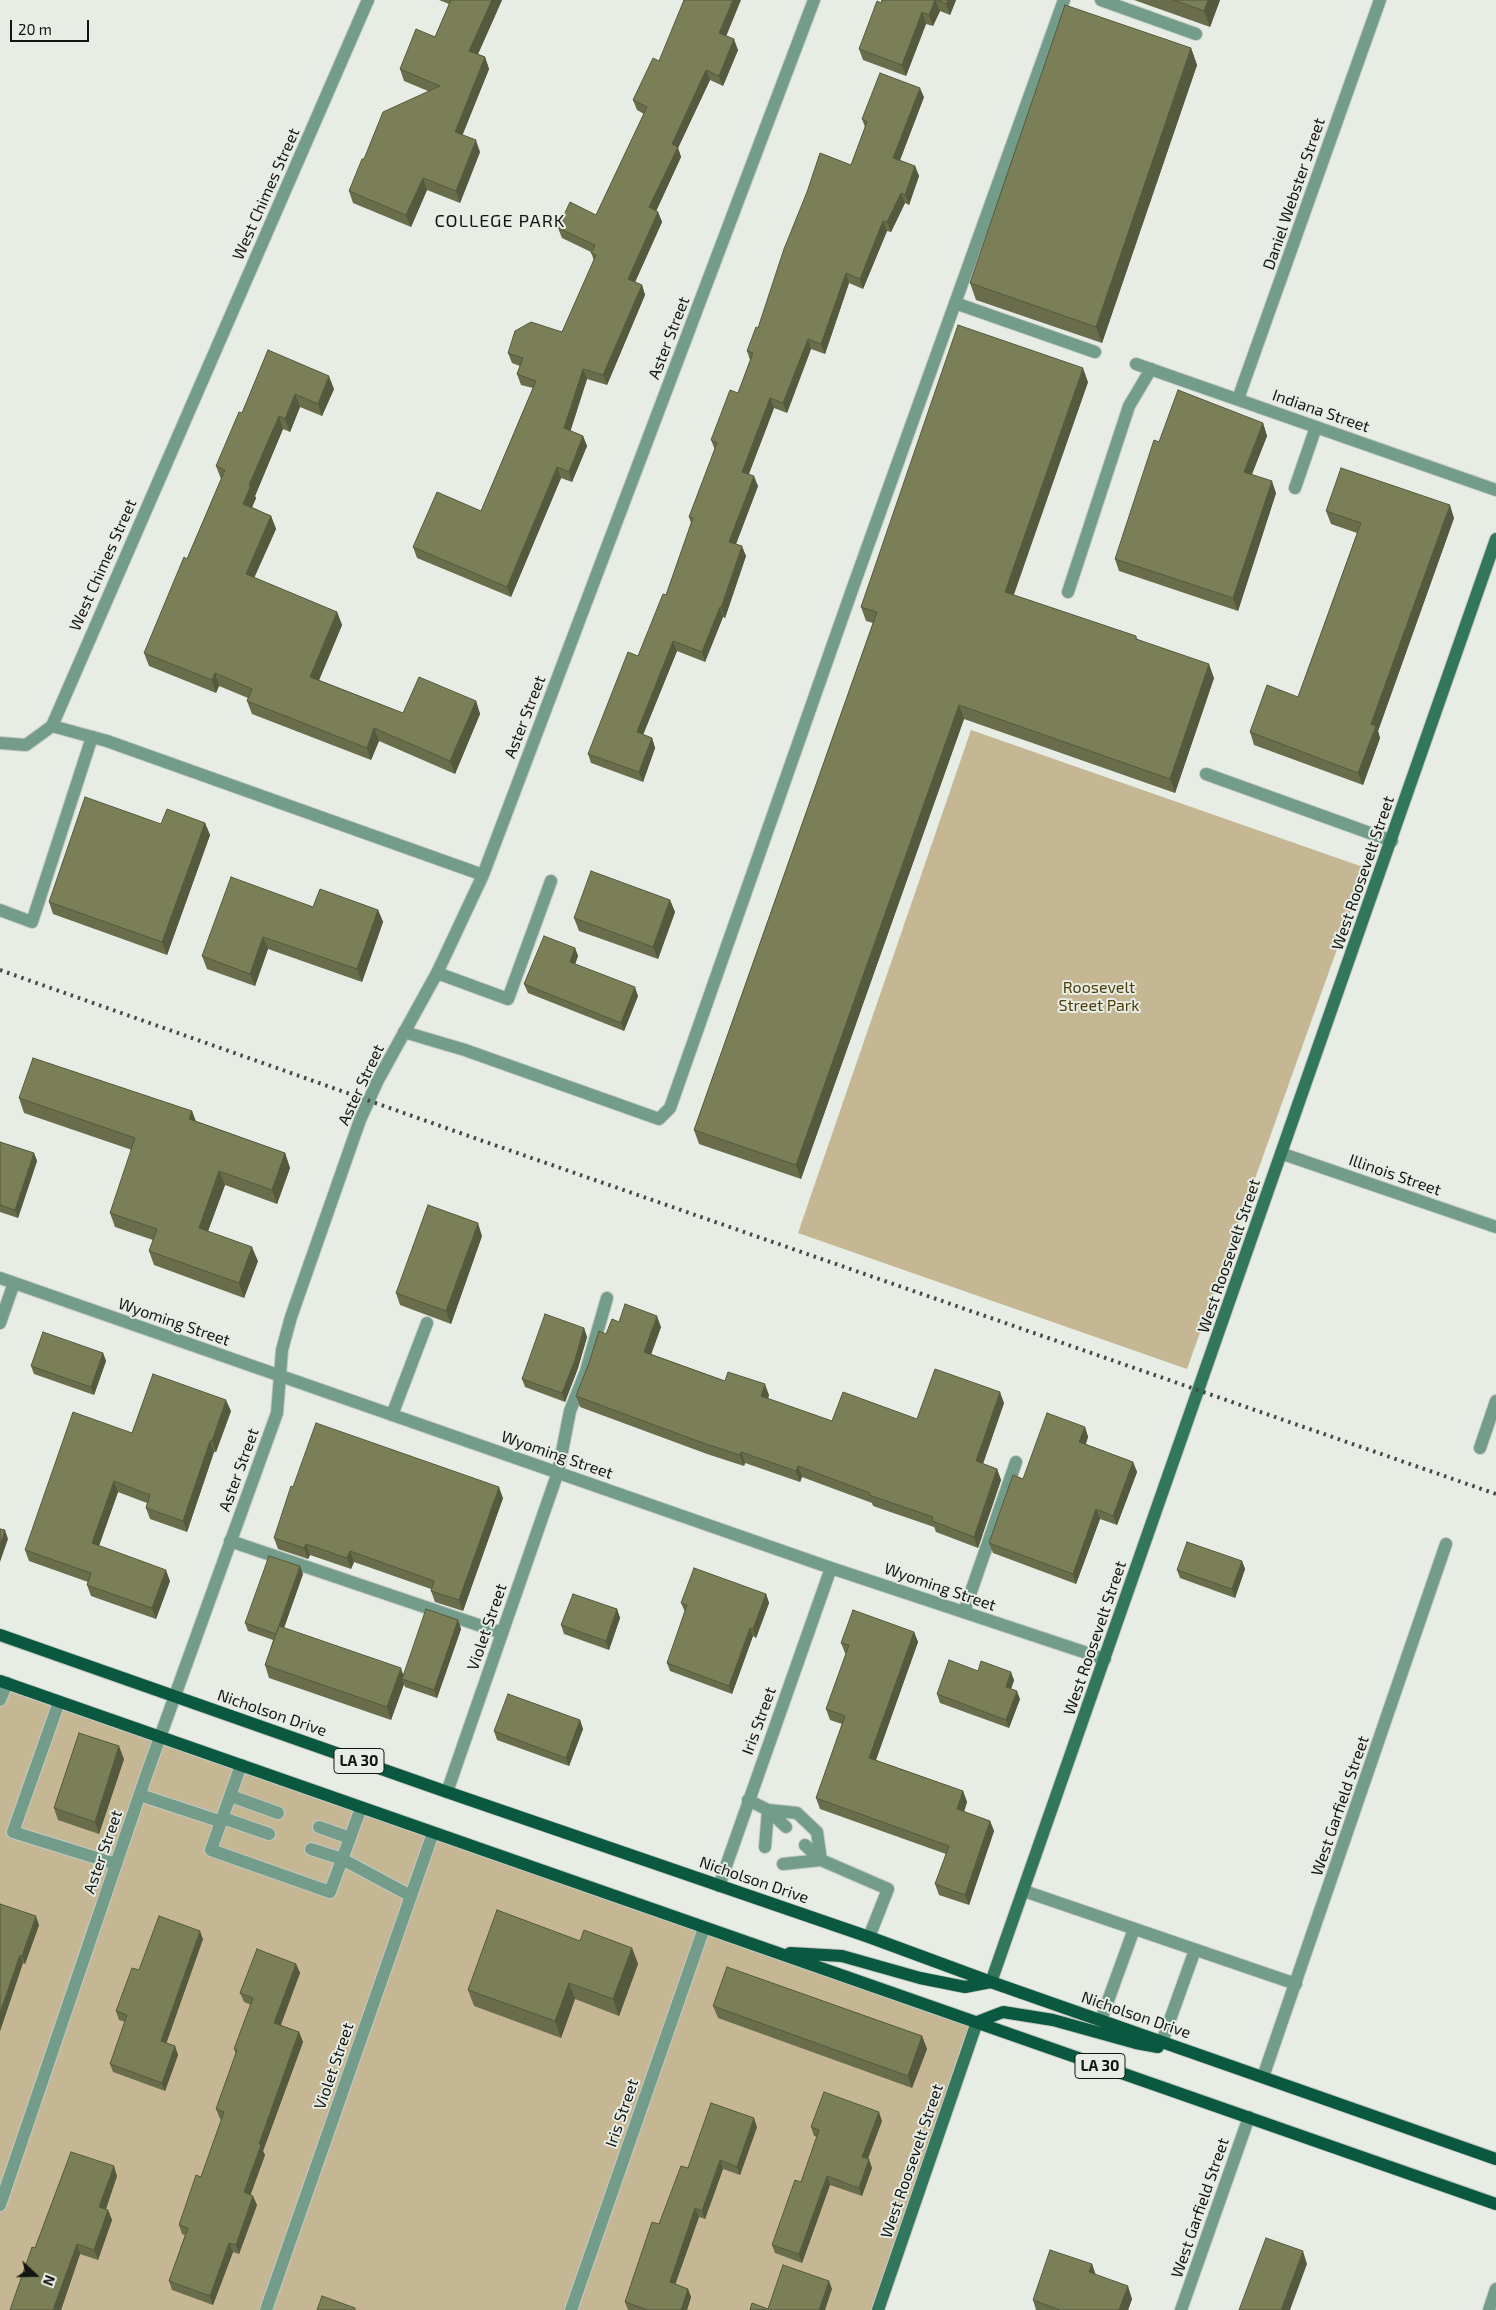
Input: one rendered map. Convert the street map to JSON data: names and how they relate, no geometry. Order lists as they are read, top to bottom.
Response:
{
  "streets": {
    "main road": ["West Roosevelt Street", "Nicholson Drive", "LA 30"],
    "street": [
      "West Chimes Street",
      "Daniel Webster Street",
      "Aster Street",
      "Indiana Street",
      "Illinois Street",
      "Wyoming Street",
      "Violet Street",
      "Iris Street",
      "West Garfield Street"
    ]
  },
  "crossings": [
    ["Daniel Webster Street", "Indiana Street"],
    ["Aster Street", "Wyoming Street"],
    ["Aster Street", "Nicholson Drive"],
    ["Aster Street", "LA 30"],
    ["West Roosevelt Street", "Illinois Street"],
    ["West Roosevelt Street", "Wyoming Street"],
    ["West Roosevelt Street", "Nicholson Drive"],
    ["West Roosevelt Street", "LA 30"],
    ["Wyoming Street", "Violet Street"],
    ["Wyoming Street", "Iris Street"],
    ["Violet Street", "Nicholson Drive"],
    ["Violet Street", "LA 30"],
    ["Nicholson Drive", "Iris Street"],
    ["Nicholson Drive", "West Garfield Street"],
    ["Iris Street", "LA 30"],
    ["LA 30", "West Garfield Street"]
  ],
  "districts": ["COLLEGE PARK"],
  "parks": ["Roosevelt Street Park"],
  "scale_bar": "20 m",
  "north": "right"
}
